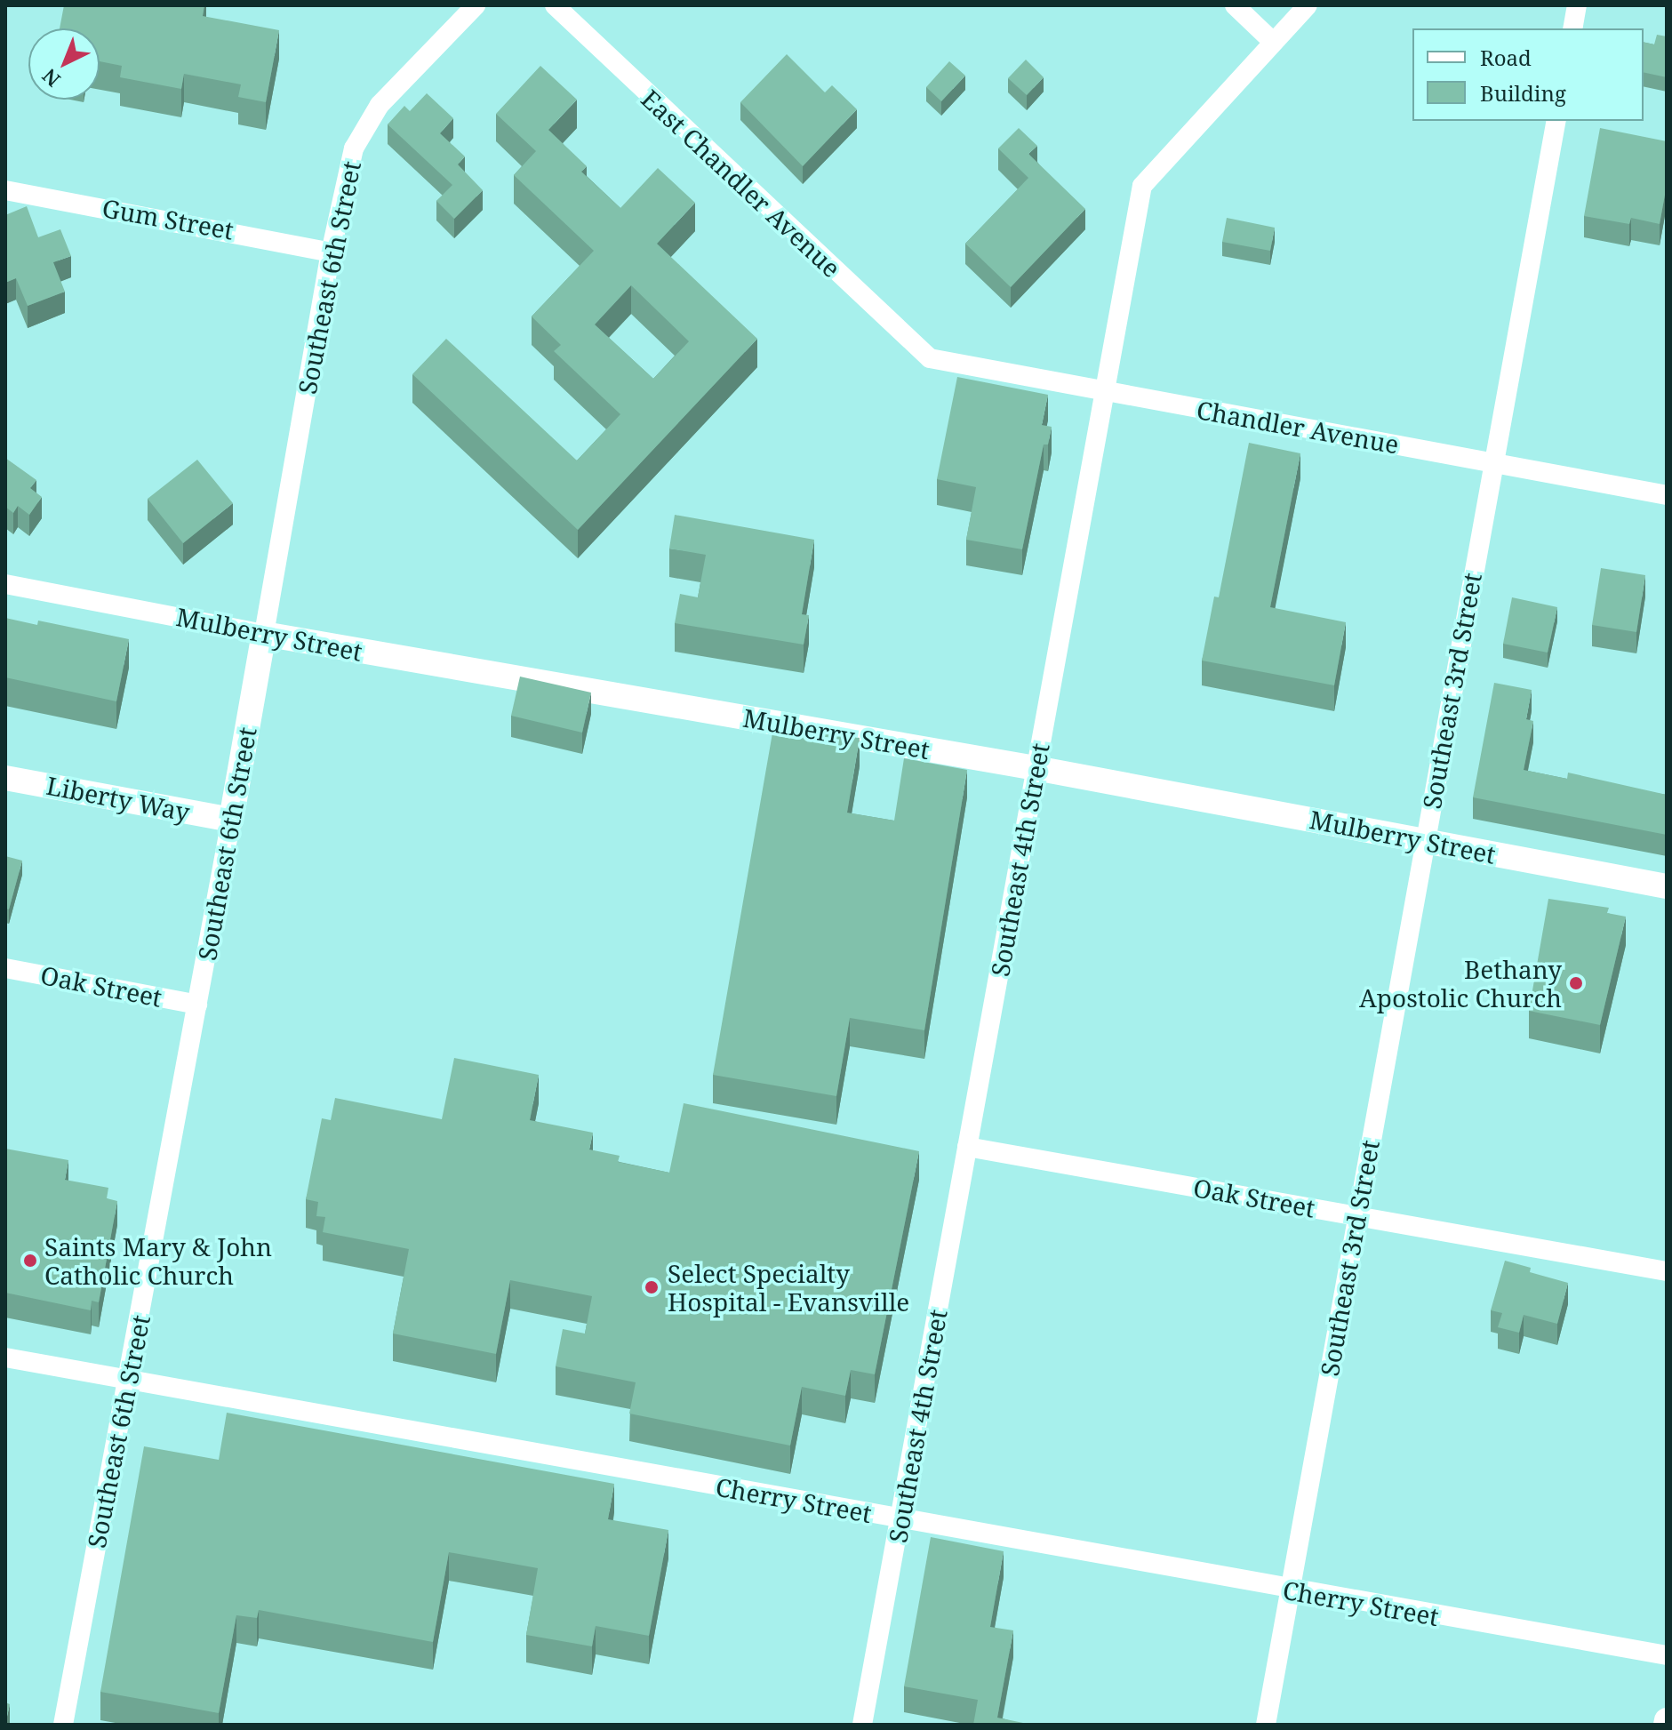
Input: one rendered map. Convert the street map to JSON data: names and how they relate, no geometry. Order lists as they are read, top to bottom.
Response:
{
  "streets": {
    "street": [
      "East Chandler Avenue",
      "Gum Street",
      "Southeast 6th Street",
      "Chandler Avenue",
      "Mulberry Street",
      "Southeast 3rd Street",
      "Liberty Way",
      "Southeast 4th Street",
      "Oak Street",
      "Cherry Street"
    ]
  },
  "crossings": [
    ["East Chandler Avenue", "Chandler Avenue"],
    ["Gum Street", "Southeast 6th Street"],
    ["Southeast 6th Street", "Mulberry Street"],
    ["Southeast 6th Street", "Liberty Way"],
    ["Southeast 6th Street", "Oak Street"],
    ["Southeast 6th Street", "Cherry Street"],
    ["Chandler Avenue", "Southeast 3rd Street"],
    ["Chandler Avenue", "Southeast 4th Street"],
    ["Mulberry Street", "Southeast 3rd Street"],
    ["Mulberry Street", "Southeast 4th Street"],
    ["Southeast 3rd Street", "Oak Street"],
    ["Southeast 3rd Street", "Cherry Street"],
    ["Southeast 4th Street", "Oak Street"],
    ["Southeast 4th Street", "Cherry Street"]
  ],
  "places": ["Bethany Apostolic Church", "Saints Mary & John Catholic Church", "Select Specialty Hospital - Evansville"],
  "legend": ["Road", "Building"],
  "north": "bottom left"
}
